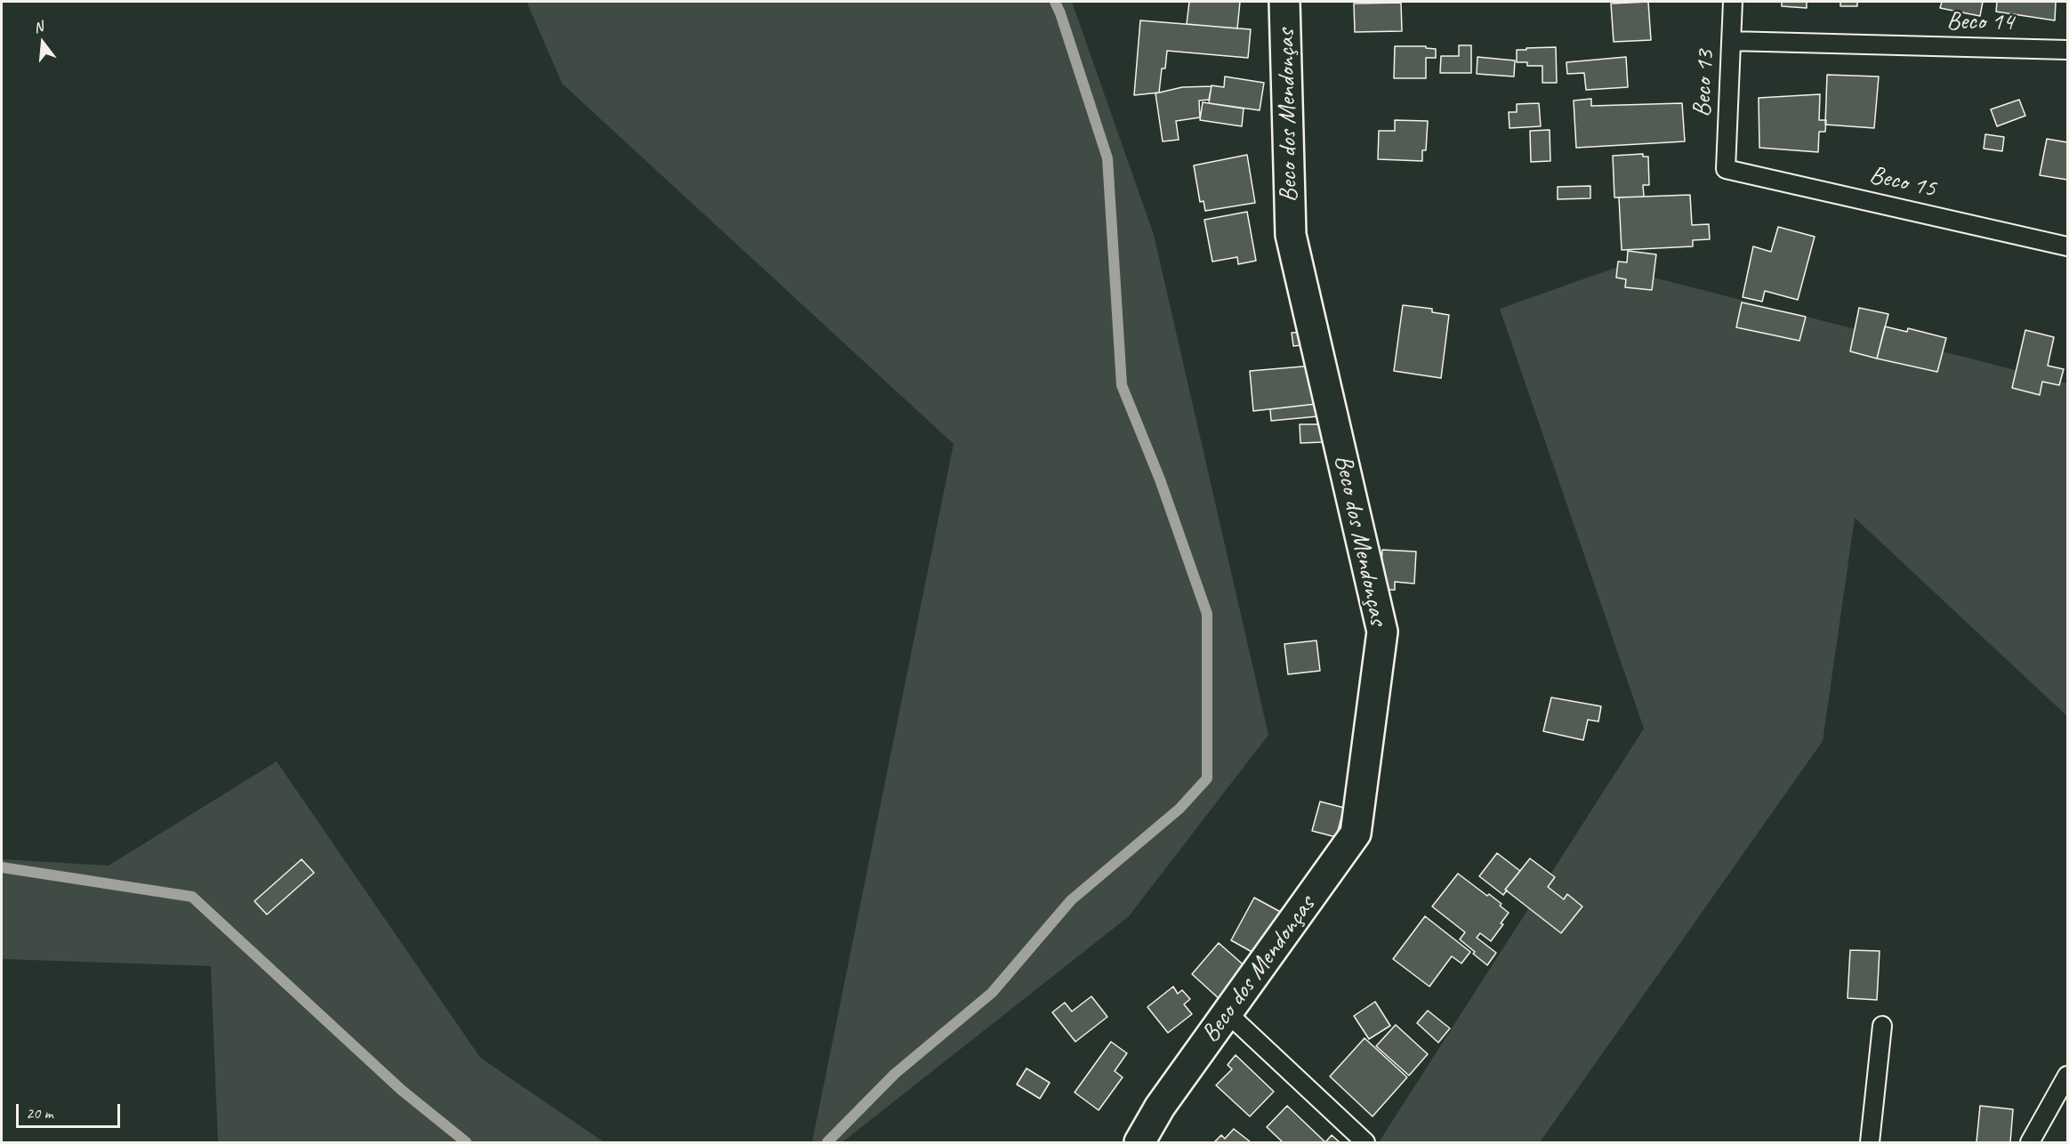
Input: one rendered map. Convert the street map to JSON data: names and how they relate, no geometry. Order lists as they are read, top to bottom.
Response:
{
  "streets": {
    "street": ["Beco dos Mendonças"],
    "lane": ["Beco 14", "Beco 13", "Beco 15"]
  },
  "crossings": [
    ["Beco 14", "Beco 13"],
    ["Beco 13", "Beco 15"]
  ],
  "scale_bar": "20 m",
  "north": "top"
}
